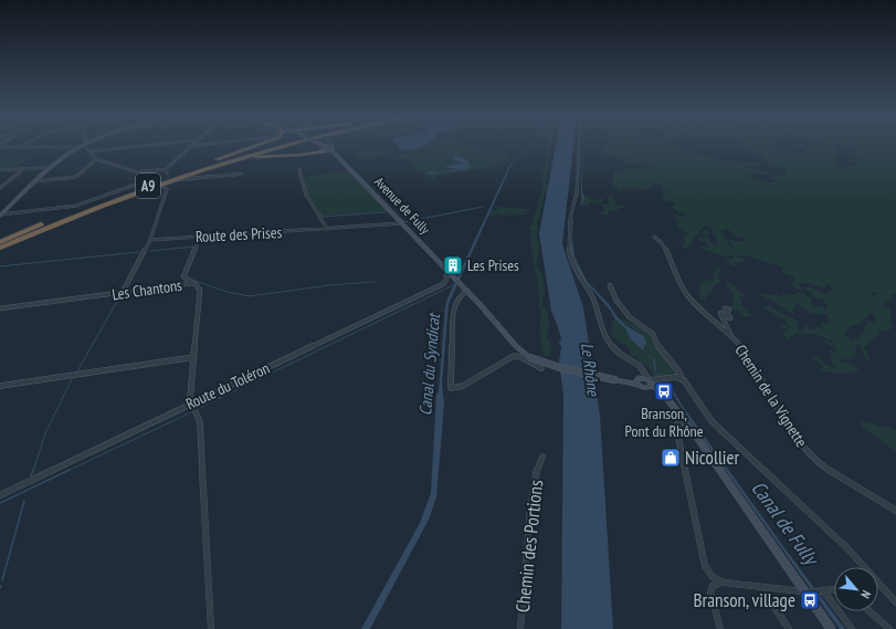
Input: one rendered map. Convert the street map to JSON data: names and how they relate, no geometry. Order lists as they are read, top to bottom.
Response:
{
  "streets": {
    "highway": ["A9"],
    "main road": ["Avenue de Fully"],
    "street": [
      "Route des Prises",
      "Les Chantons",
      "Route du Toléron",
      "Chemin de la Vignette",
      "Chemin des Portions"
    ]
  },
  "crossings": [
    ["Avenue de Fully", "Route des Prises"],
    ["Avenue de Fully", "Route du Toléron"],
    ["Les Chantons", "Route du Toléron"]
  ],
  "water": ["Canal du Syndicat", "Le Rhône", "Canal de Fully"],
  "places": {
    "building": ["Les Prises"],
    "bus stop": ["Branson, Pont du Rhône", "Branson, village"],
    "shop": ["Nicollier"]
  },
  "north": "bottom right"
}
